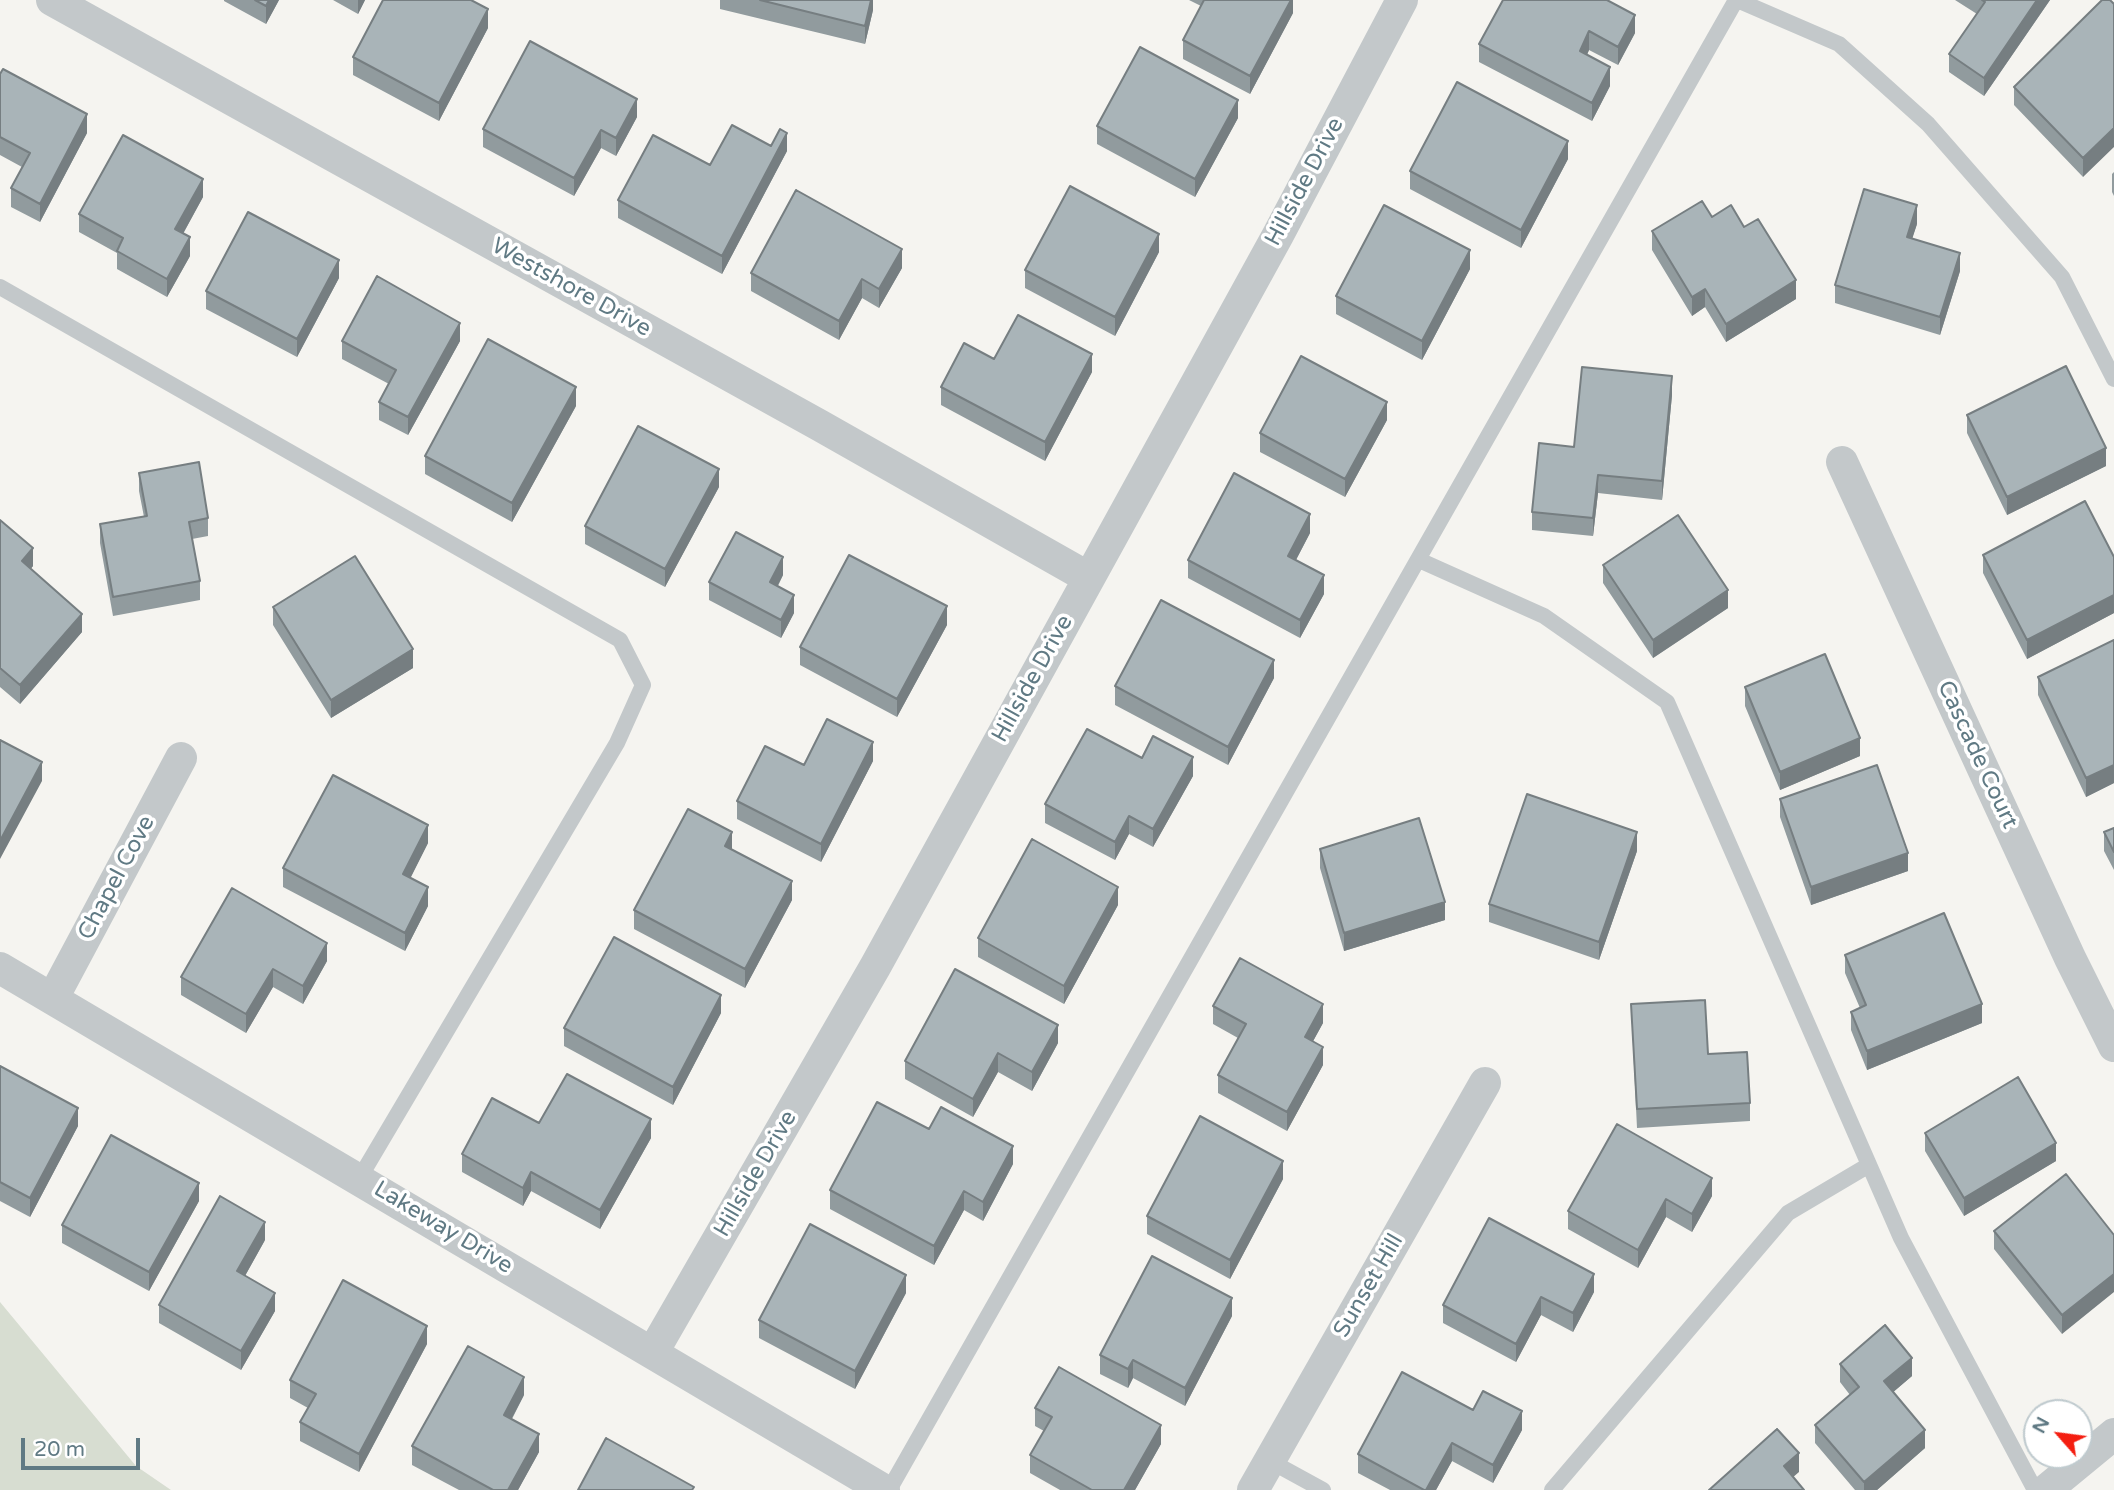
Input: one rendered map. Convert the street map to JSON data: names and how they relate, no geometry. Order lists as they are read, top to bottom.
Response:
{
  "streets": {
    "street": [
      "Hillside Drive",
      "Westshore Drive",
      "Cascade Court",
      "Chapel Cove",
      "Lakeway Drive",
      "Sunset Hill"
    ]
  },
  "crossings": [
    ["Hillside Drive", "Westshore Drive"],
    ["Hillside Drive", "Lakeway Drive"],
    ["Chapel Cove", "Lakeway Drive"]
  ],
  "scale_bar": "20 m",
  "north": "top left"
}
